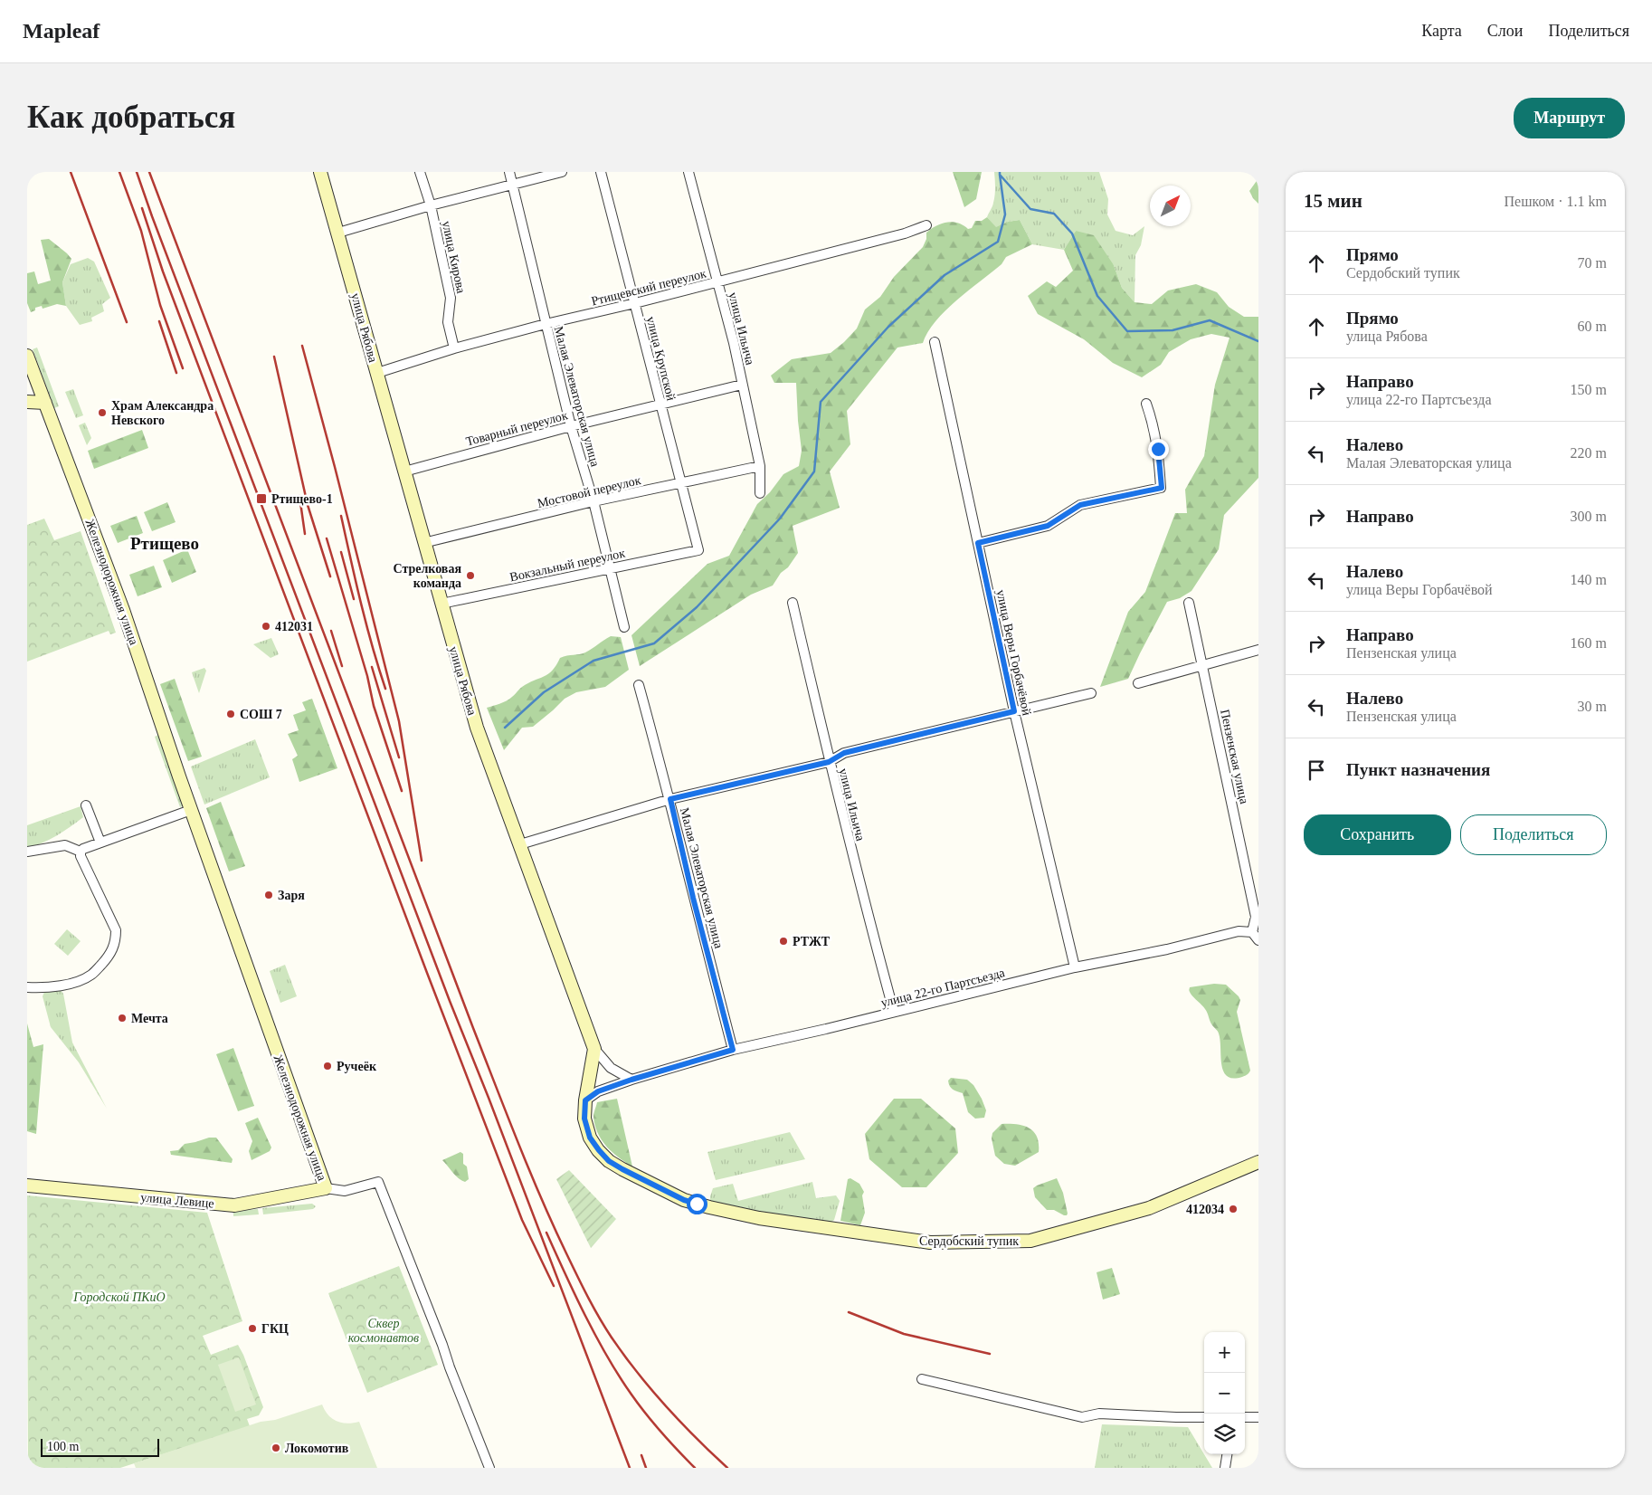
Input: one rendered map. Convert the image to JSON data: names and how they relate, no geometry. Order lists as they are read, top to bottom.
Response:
{
  "streets": {
    "street": [
      "улица Кирова",
      "Ртищевский переулок",
      "улица Рябова",
      "улица Ильича",
      "улица Крупской",
      "Малая Элеваторская улица",
      "Товарный переулок",
      "Мостовой переулок",
      "Вокзальный переулок",
      "Железнодорожная улица",
      "улица Веры Горбачёвой",
      "Пензенская улица",
      "улица 22-го Партсъезда",
      "улица Левице",
      "Сердобский тупик"
    ]
  },
  "crossings": [
    ["улица Кирова", "Ртищевский переулок"],
    ["Ртищевский переулок", "улица Рябова"],
    ["Ртищевский переулок", "улица Ильича"],
    ["Ртищевский переулок", "улица Крупской"],
    ["Ртищевский переулок", "Малая Элеваторская улица"],
    ["улица Рябова", "Товарный переулок"],
    ["улица Рябова", "Мостовой переулок"],
    ["улица Рябова", "Вокзальный переулок"],
    ["улица Рябова", "улица 22-го Партсъезда"],
    ["улица Рябова", "Сердобский тупик"],
    ["улица Ильича", "Товарный переулок"],
    ["улица Ильича", "Мостовой переулок"],
    ["улица Ильича", "улица 22-го Партсъезда"],
    ["улица Крупской", "Товарный переулок"],
    ["улица Крупской", "Мостовой переулок"],
    ["улица Крупской", "Вокзальный переулок"],
    ["Малая Элеваторская улица", "Товарный переулок"],
    ["Малая Элеваторская улица", "Мостовой переулок"],
    ["Малая Элеваторская улица", "Вокзальный переулок"],
    ["Малая Элеваторская улица", "улица 22-го Партсъезда"],
    ["Железнодорожная улица", "улица Левице"],
    ["улица Веры Горбачёвой", "улица 22-го Партсъезда"]
  ],
  "districts": ["Ртищево"],
  "parks": ["Городской ПКиО", "Сквер космонавтов"],
  "places": {
    "other": [
      "Храм Александра Невского",
      "Стрелковая команда",
      "412031",
      "СОШ 7",
      "Заря",
      "РТЖТ",
      "Мечта",
      "Ручеёк",
      "412034",
      "ГКЦ",
      "Локомотив"
    ],
    "transit": ["Ртищево-1"]
  },
  "scale_bar": "100 m",
  "north": "top right",
  "page": {
    "header": "Mapleaf",
    "nav": ["Карта", "Слои", "Поделиться"],
    "buttons": [
      "Маршрут",
      ["Сохранить", "Поделиться"]
    ],
    "title": "Как добраться",
    "heading": ["15 мин", "Пешком · 1.1 km"],
    "list": [
      ["Прямо", "Сердобский тупик", "70 m"],
      ["Прямо", "улица Рябова", "60 m"],
      ["Направо", "улица 22-го Партсъезда", "150 m"],
      ["Налево", "Малая Элеваторская улица", "220 m"],
      ["Направо", "300 m"],
      ["Налево", "улица Веры Горбачёвой", "140 m"],
      ["Направо", "Пензенская улица", "160 m"],
      ["Налево", "Пензенская улица", "30 m"],
      "Пункт назначения"
    ],
    "map_buttons": ["+", "−"],
    "scale": "100 m"
  }
}
